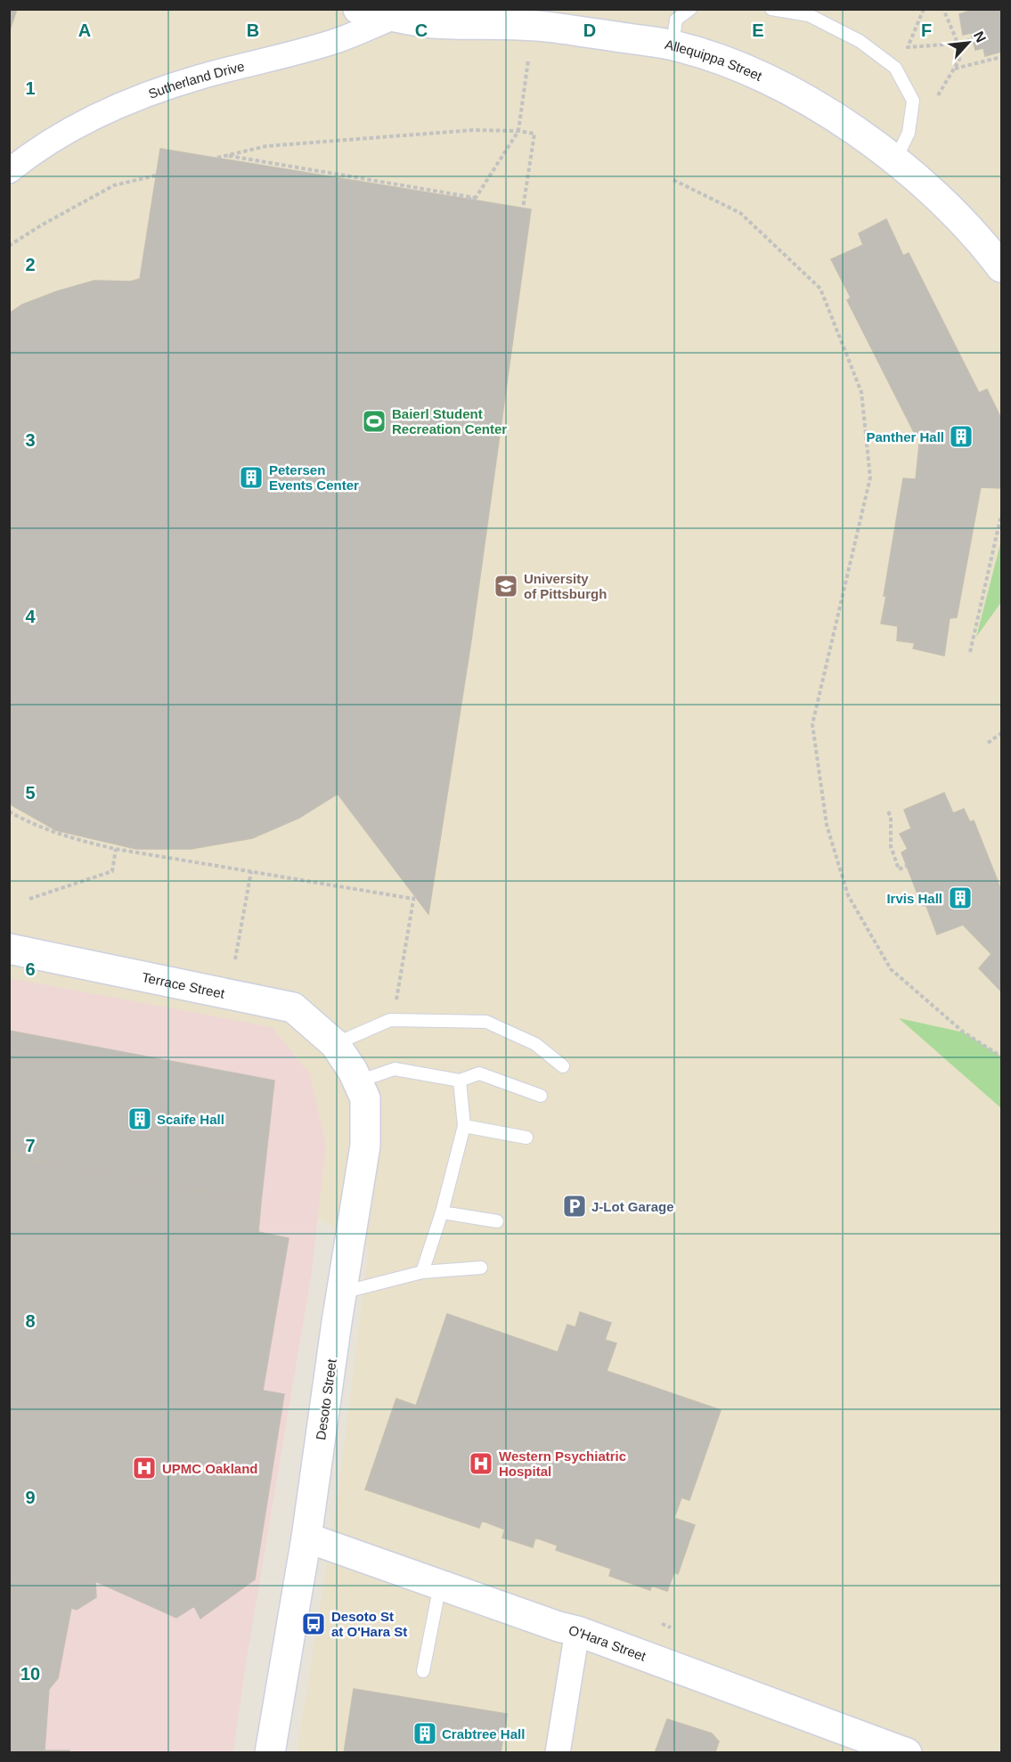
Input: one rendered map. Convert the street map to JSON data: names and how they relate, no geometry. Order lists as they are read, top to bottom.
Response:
{
  "streets": {
    "street": [
      "Allequippa Street",
      "Sutherland Drive",
      "Terrace Street",
      "Desoto Street",
      "O'Hara Street"
    ]
  },
  "crossings": [
    ["Allequippa Street", "Sutherland Drive"],
    ["Terrace Street", "Desoto Street"],
    ["Desoto Street", "O'Hara Street"]
  ],
  "places": {
    "sports": ["Baierl Student Recreation Center"],
    "building": [
      "Panther Hall",
      "Petersen Events Center",
      "Irvis Hall",
      "Scaife Hall",
      "Crabtree Hall"
    ],
    "school or university": ["University of Pittsburgh"],
    "parking": ["J-Lot Garage"],
    "hospital": ["Western Psychiatric Hospital", "UPMC Oakland"],
    "bus stop": ["Desoto St at O'Hara St"]
  },
  "north": "top right",
  "grid": {
    "columns": [
      "A",
      "B",
      "C",
      "D",
      "E",
      "F"
    ],
    "rows": [
      "1",
      "2",
      "3",
      "4",
      "5",
      "6",
      "7",
      "8",
      "9",
      "10"
    ]
  }
}
